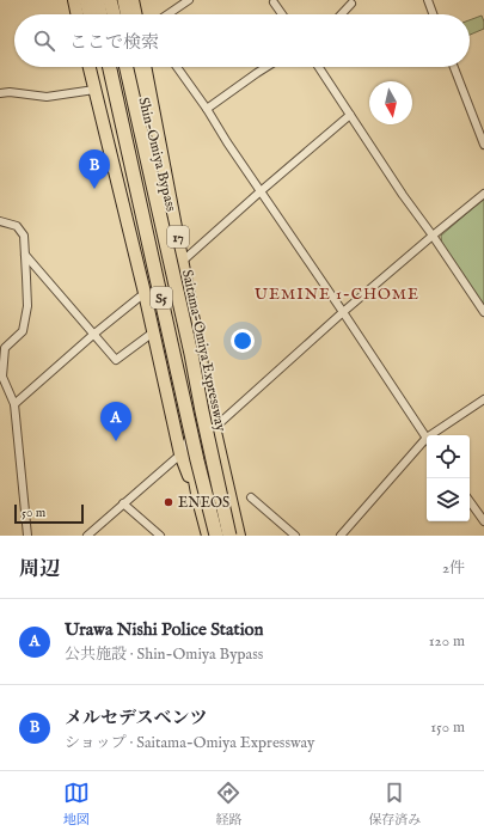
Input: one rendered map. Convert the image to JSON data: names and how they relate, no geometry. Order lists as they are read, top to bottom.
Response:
{
  "streets": {
    "highway": [
      "Shin-Omiya Bypass",
      "17",
      "S5",
      "Saitama-Omiya Expressway"
    ]
  },
  "crossings": [
    ["Shin-Omiya Bypass", "17"]
  ],
  "districts": ["UEMINE 1-CHOME"],
  "places": ["ENEOS"],
  "scale_bar": "50 m",
  "north": "bottom",
  "page": {
    "search": "ここで検索",
    "pins": ["B", "A"],
    "scale": "50 m",
    "heading": ["周辺", "2件"],
    "list": [
      {
        "mark": "A",
        "name": "Urawa Nishi Police Station",
        "note": "公共施設 · Shin-Omiya Bypass",
        "value": "120 m"
      },
      {
        "mark": "B",
        "name": "メルセデスベンツ",
        "note": "ショップ · Saitama-Omiya Expressway",
        "value": "150 m"
      }
    ],
    "nav": ["地図", "経路", "保存済み"]
  }
}
